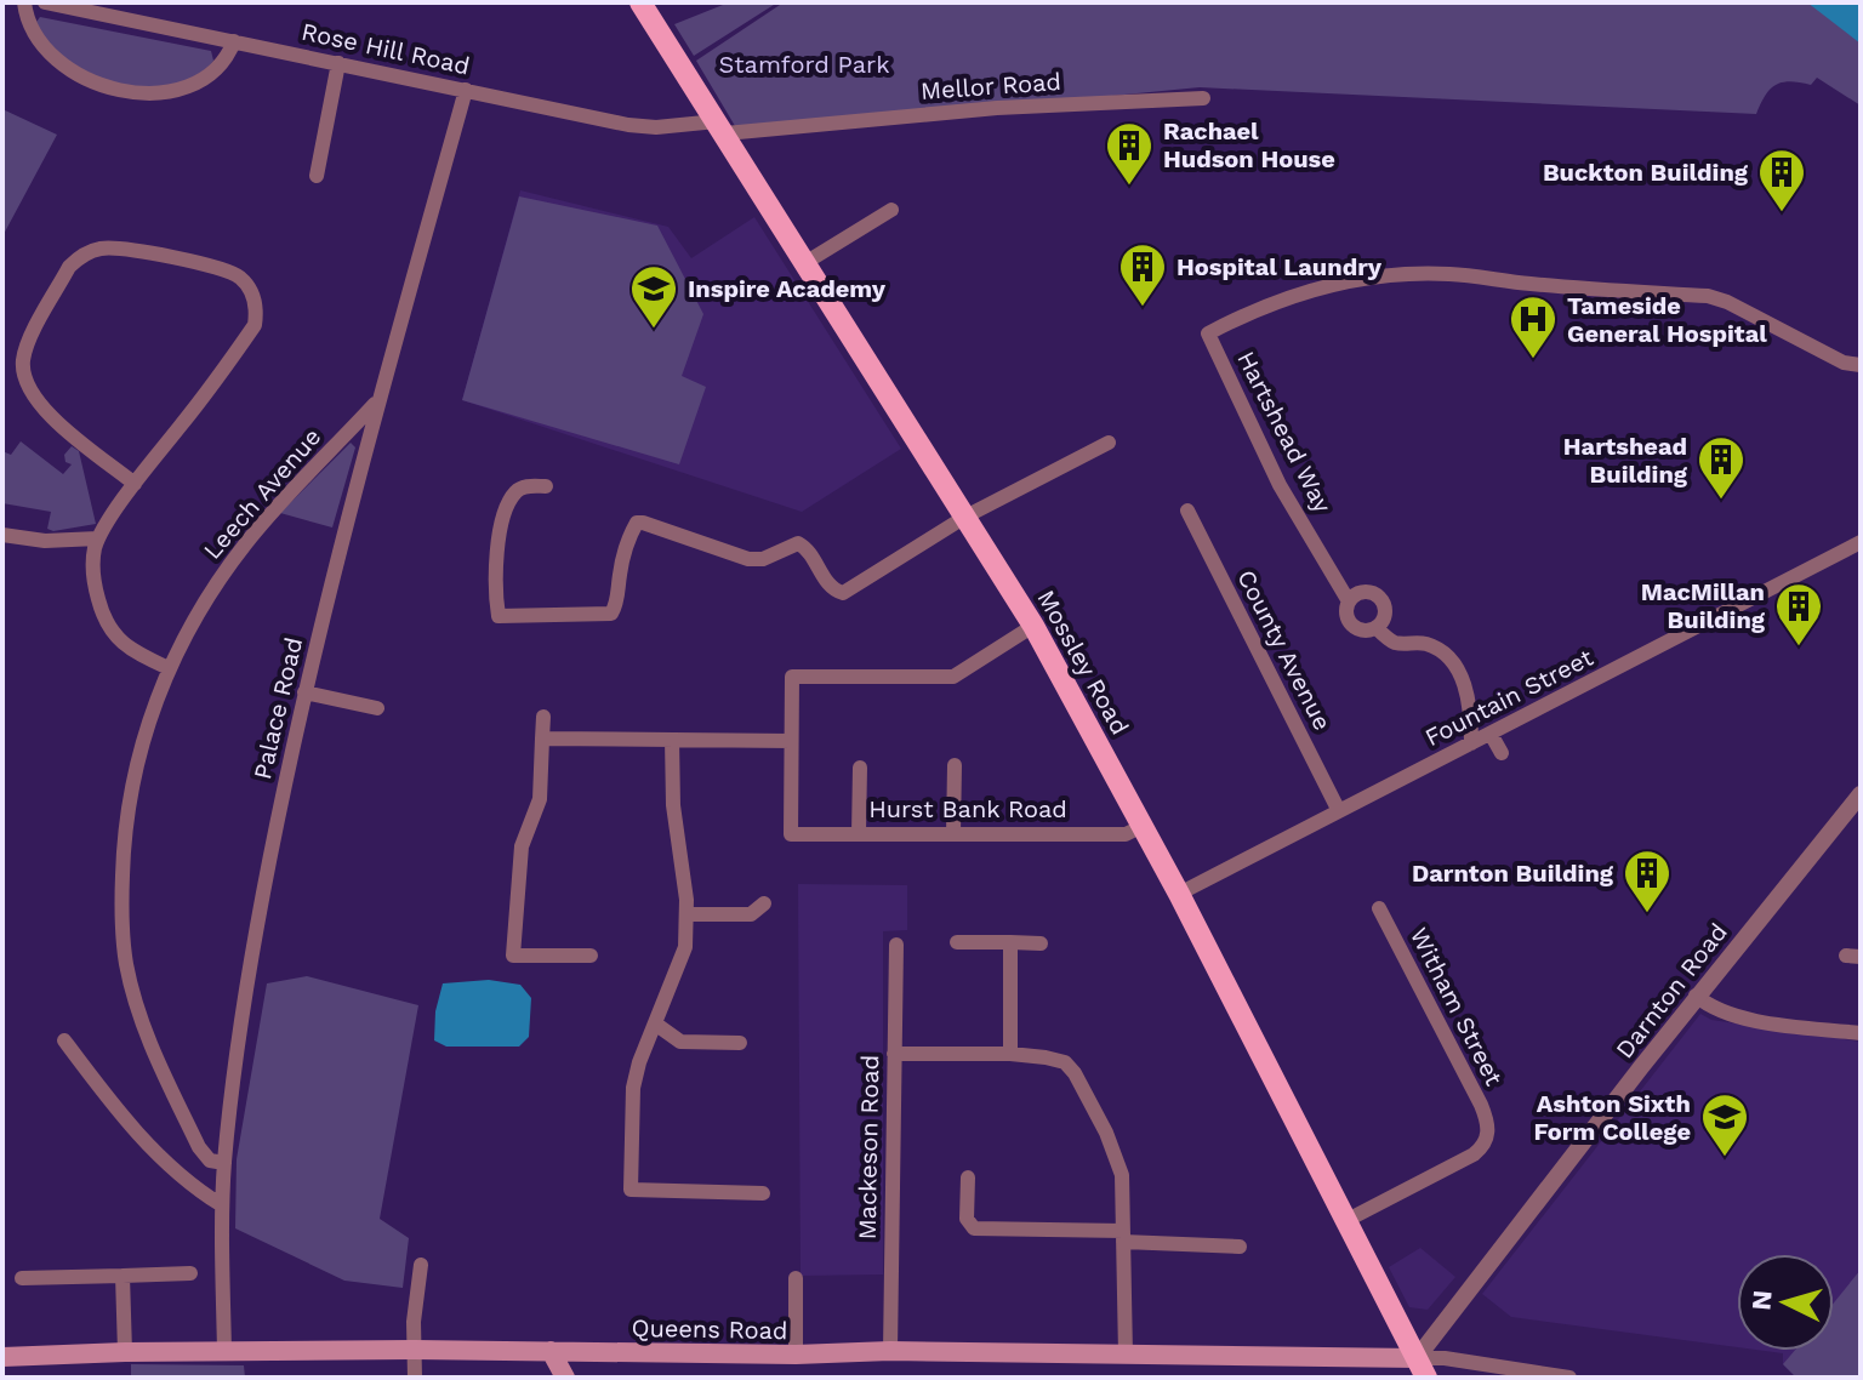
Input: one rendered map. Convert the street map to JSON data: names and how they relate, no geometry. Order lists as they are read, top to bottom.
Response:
{
  "streets": {
    "main road": ["Mossley Road", "Queens Road"],
    "street": [
      "Rose Hill Road",
      "Mellor Road",
      "Hartshead Way",
      "Leech Avenue",
      "County Avenue",
      "Fountain Street",
      "Palace Road",
      "Hurst Bank Road",
      "Darnton Road",
      "Witham Street",
      "Mackeson Road"
    ]
  },
  "crossings": [
    ["Rose Hill Road", "Mellor Road"],
    ["Rose Hill Road", "Mossley Road"],
    ["Rose Hill Road", "Palace Road"],
    ["Mellor Road", "Mossley Road"],
    ["Leech Avenue", "Palace Road"],
    ["County Avenue", "Fountain Street"],
    ["Mossley Road", "Fountain Street"],
    ["Mossley Road", "Hurst Bank Road"],
    ["Mossley Road", "Darnton Road"],
    ["Mossley Road", "Witham Street"],
    ["Mossley Road", "Queens Road"],
    ["Palace Road", "Queens Road"],
    ["Darnton Road", "Queens Road"],
    ["Mackeson Road", "Queens Road"]
  ],
  "parks": ["Stamford Park"],
  "places": {
    "building": [
      "Rachael Hudson House",
      "Buckton Building",
      "Hospital Laundry",
      "Hartshead Building",
      "MacMillan Building",
      "Darnton Building"
    ],
    "school or university": ["Inspire Academy", "Ashton Sixth Form College"],
    "hospital": ["Tameside General Hospital"]
  },
  "north": "left"
}
